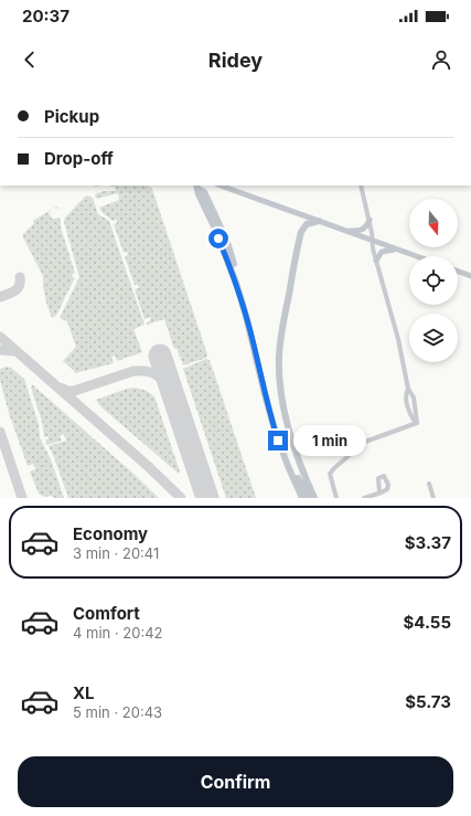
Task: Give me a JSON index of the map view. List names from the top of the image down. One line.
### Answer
{"north":"bottom","page":{"status":"20:37","header":"Ridey","banner":["Pickup","Drop-off"],"bubble":"1 min","list":[{"name":"Economy","note":"3 min · 20:41","value":"$3.37"},{"name":"Comfort","note":"4 min · 20:42","value":"$4.55"},{"name":"XL","note":"5 min · 20:43","value":"$5.73"}],"buttons":"Confirm"}}
